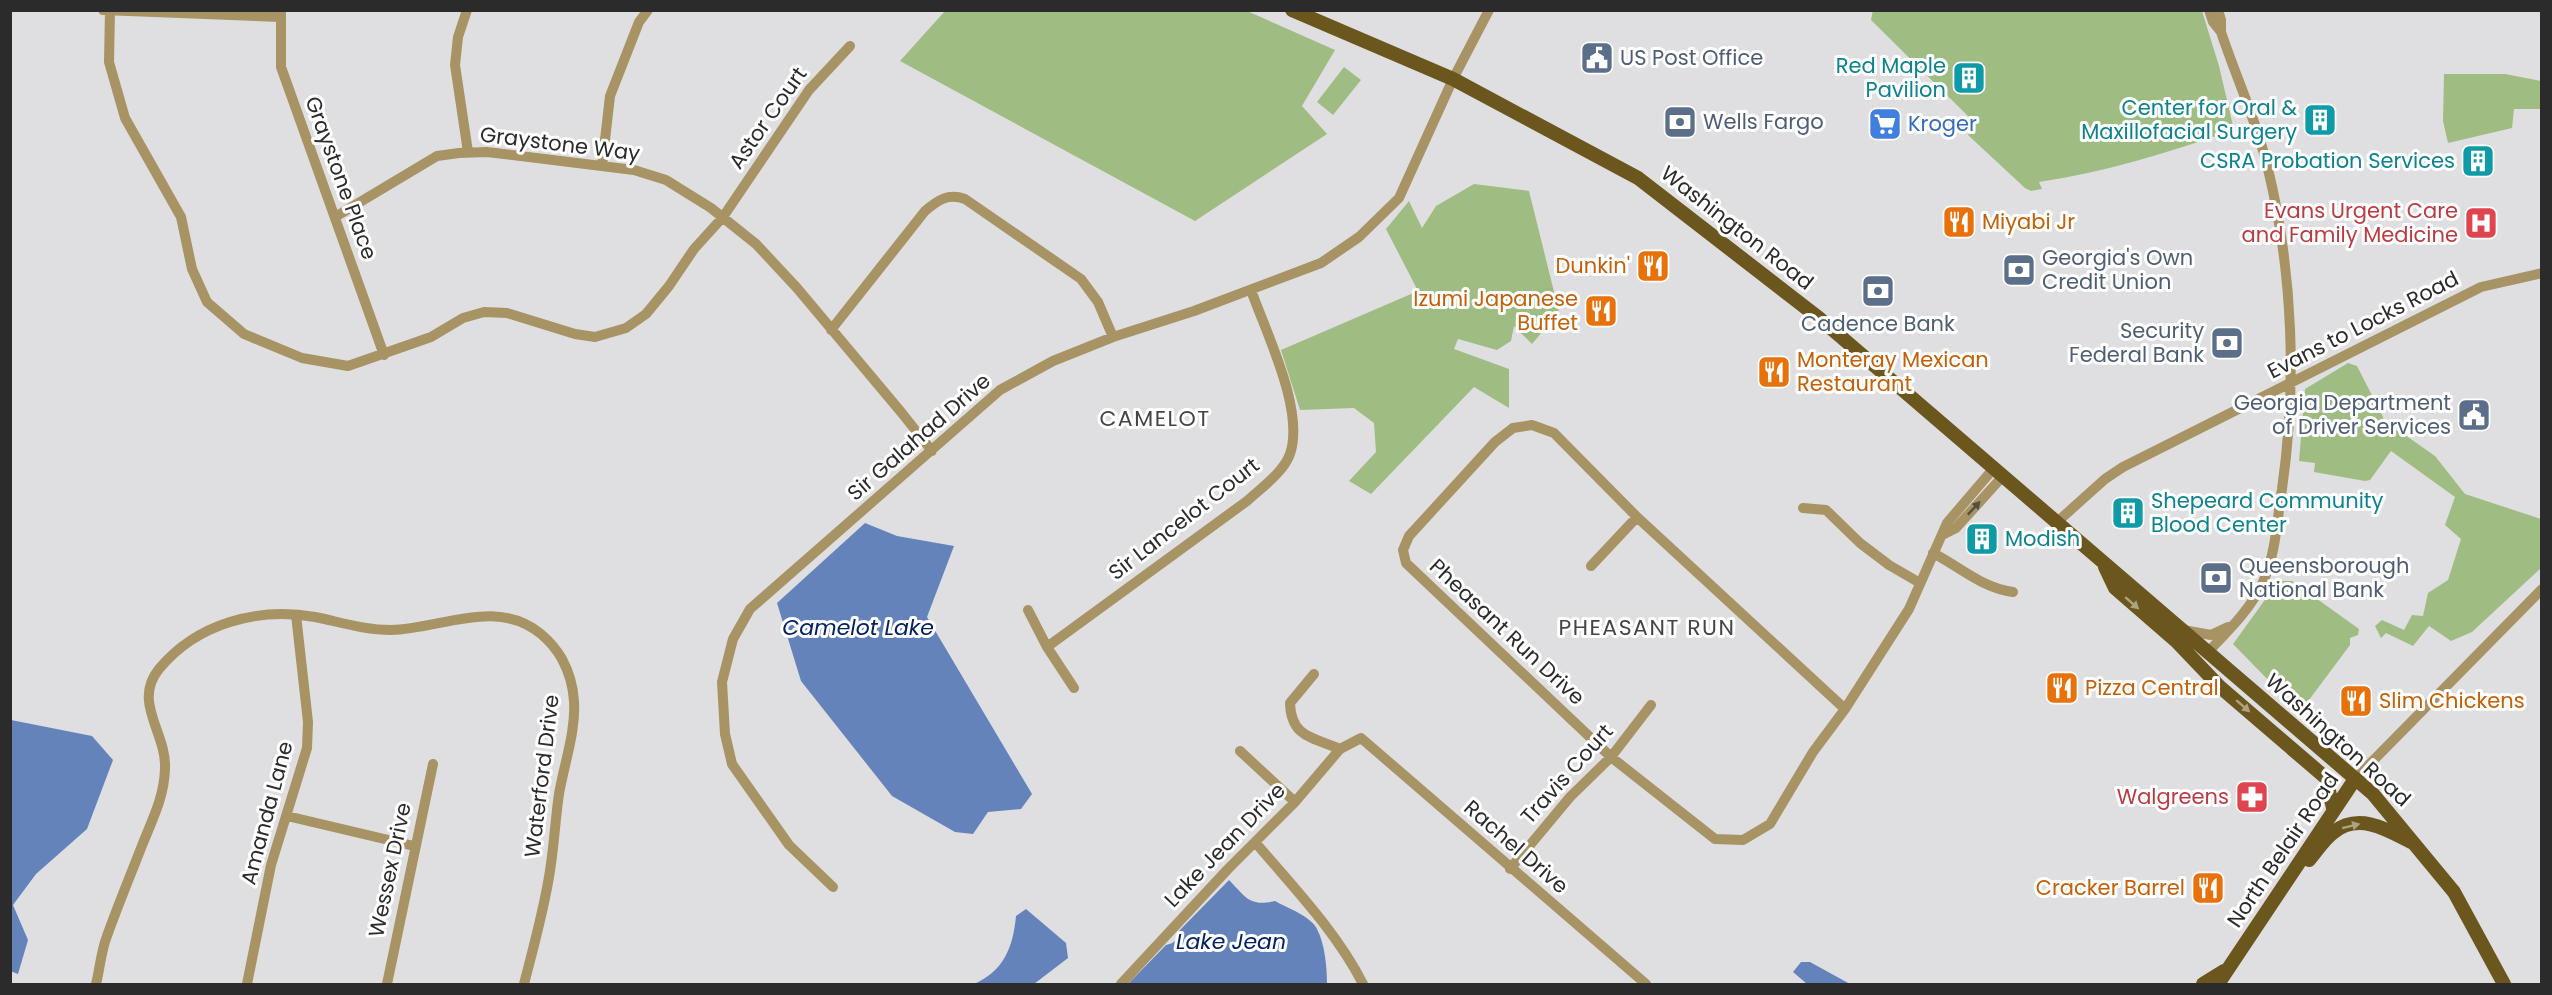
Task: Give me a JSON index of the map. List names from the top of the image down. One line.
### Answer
{"streets":{"main road":["Washington Road","North Belair Road"],"street":["Astor Court","Graystone Way","Graystone Place","Evans to Locks Road","Sir Galahad Drive","Sir Lancelot Court","Pheasant Run Drive","Travis Court","Waterford Drive","Amanda Lane","Lake Jean Drive","Rachel Drive","Wessex Drive"]},"crossings":[["Astor Court","Graystone Way"],["Astor Court","Graystone Place"],["Graystone Way","Graystone Place"],["Graystone Way","Sir Galahad Drive"],["Washington Road","Evans to Locks Road"],["Washington Road","Sir Galahad Drive"],["Washington Road","Pheasant Run Drive"],["Washington Road","North Belair Road"],["Sir Galahad Drive","Sir Lancelot Court"],["Pheasant Run Drive","Travis Court"],["Travis Court","Rachel Drive"],["Waterford Drive","Amanda Lane"],["Lake Jean Drive","Rachel Drive"]],"districts":["CAMELOT","PHEASANT RUN"],"water":["Camelot Lake","Lake Jean"],"places":{"public building":["US Post Office","Georgia Department of Driver Services"],"building":["Red Maple Pavilion","Center for Oral & Maxillofacial Surgery","CSRA Probation Services","Shepeard Community Blood Center","Modish"],"bank":["Wells Fargo","Georgia's Own Credit Union","Cadence Bank","Security Federal Bank","Queensborough National Bank"],"supermarket":["Kroger"],"restaurant":["Miyabi Jr","Dunkin'","Izumi Japanese Buffet","Monteray Mexican Restaurant","Pizza Central","Slim Chickens","Cracker Barrel"],"hospital":["Evans Urgent Care and Family Medicine"],"pharmacy":["Walgreens"]}}
